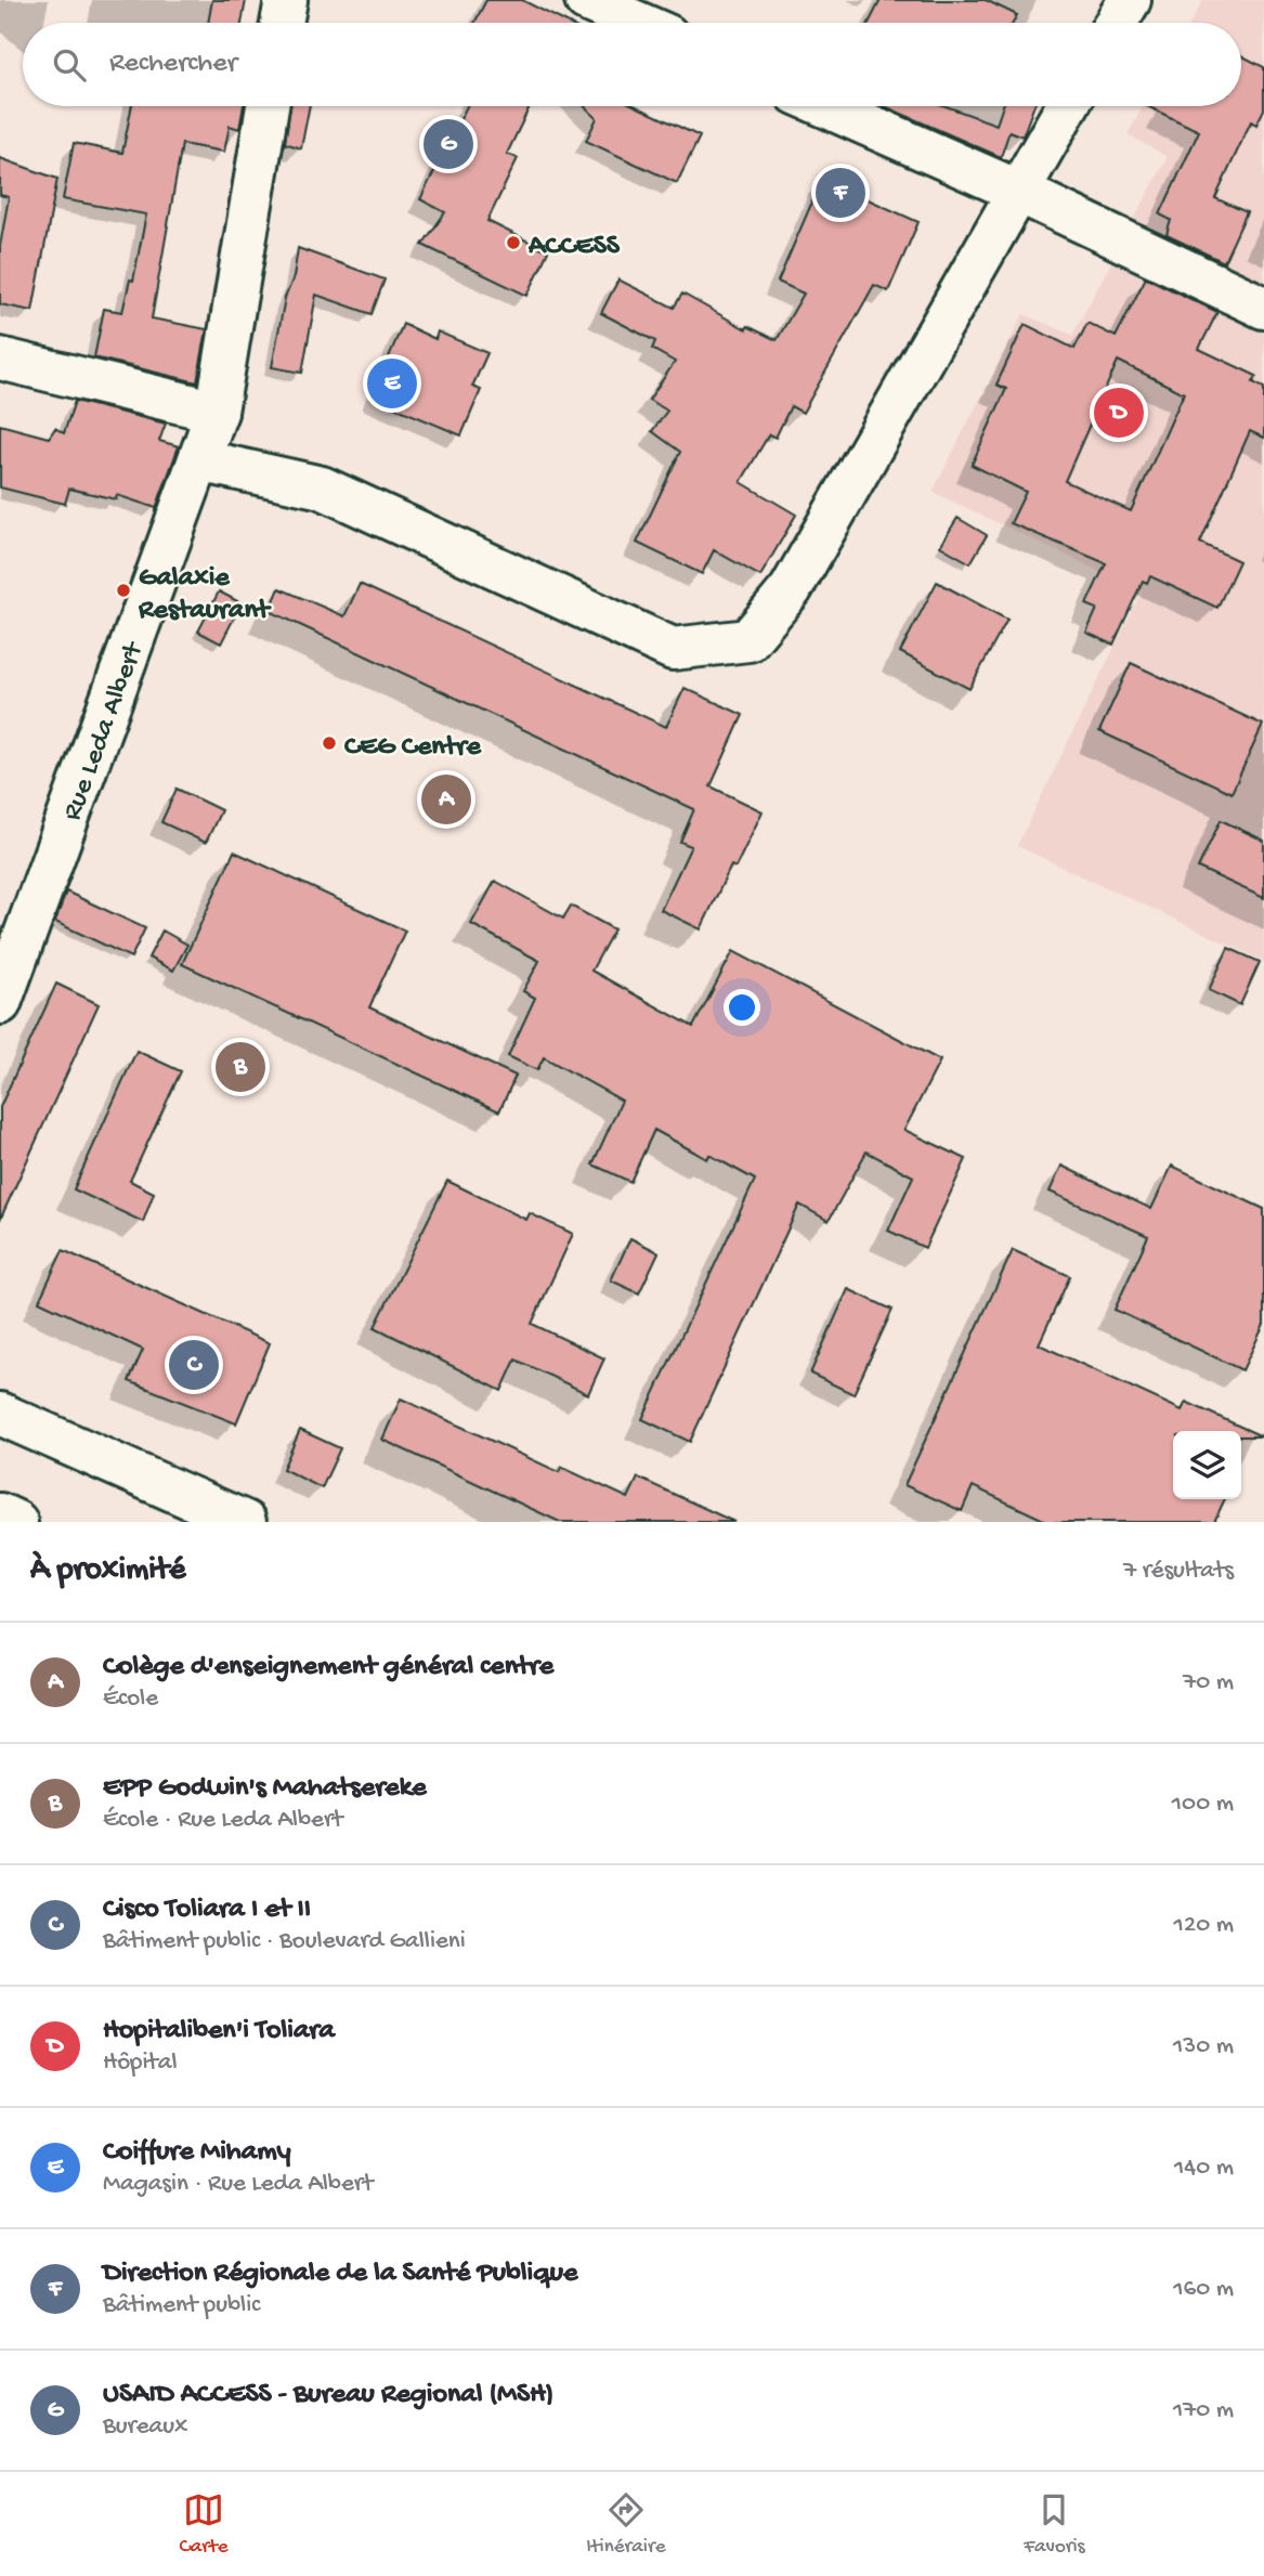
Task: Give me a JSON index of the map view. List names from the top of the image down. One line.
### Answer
{"streets":{"street":["Rue Leda Albert"]},"places":["ACCESS","Galaxie Restaurant","CEG Centre"],"page":{"search":"Rechercher","pins":["G","F","E","D","A","B","C"],"heading":["À proximité","7 résultats"],"list":[{"mark":"A","name":"Colège d'enseignement général centre","note":"École","value":"70 m"},{"mark":"B","name":"EPP Godwin's Mahatsereke","note":"École · Rue Leda Albert","value":"100 m"},{"mark":"C","name":"Cisco Toliara I et II","note":"Bâtiment public · Boulevard Gallieni","value":"120 m"},{"mark":"D","name":"Hopitaliben'i Toliara","note":"Hôpital","value":"130 m"},{"mark":"E","name":"Coiffure Mihamy","note":"Magasin · Rue Leda Albert","value":"140 m"},{"mark":"F","name":"Direction Régionale de la Santé Publique","note":"Bâtiment public","value":"160 m"},{"mark":"G","name":"USAID ACCESS - Bureau Regional (MSH)","note":"Bureaux","value":"170 m"}],"nav":["Carte","Itinéraire","Favoris"]}}
